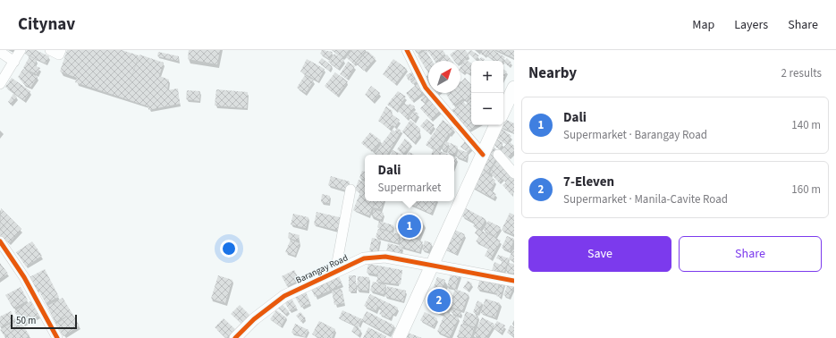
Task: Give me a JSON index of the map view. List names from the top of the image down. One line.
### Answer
{"streets":{"street":["Barangay Road"]},"scale_bar":"50 m","north":"top right","page":{"header":"Citynav","nav":["Map","Layers","Share"],"heading":["Nearby","2 results"],"map_buttons":["+","−"],"list":[{"mark":"1","name":"Dali","note":"Supermarket · Barangay Road","value":"140 m"},{"mark":"2","name":"7-Eleven","note":"Supermarket · Manila-Cavite Road","value":"160 m"}],"popup":["Dali","Supermarket"],"pins":["1","2"],"buttons":["Save","Share"],"scale":"50 m"}}
